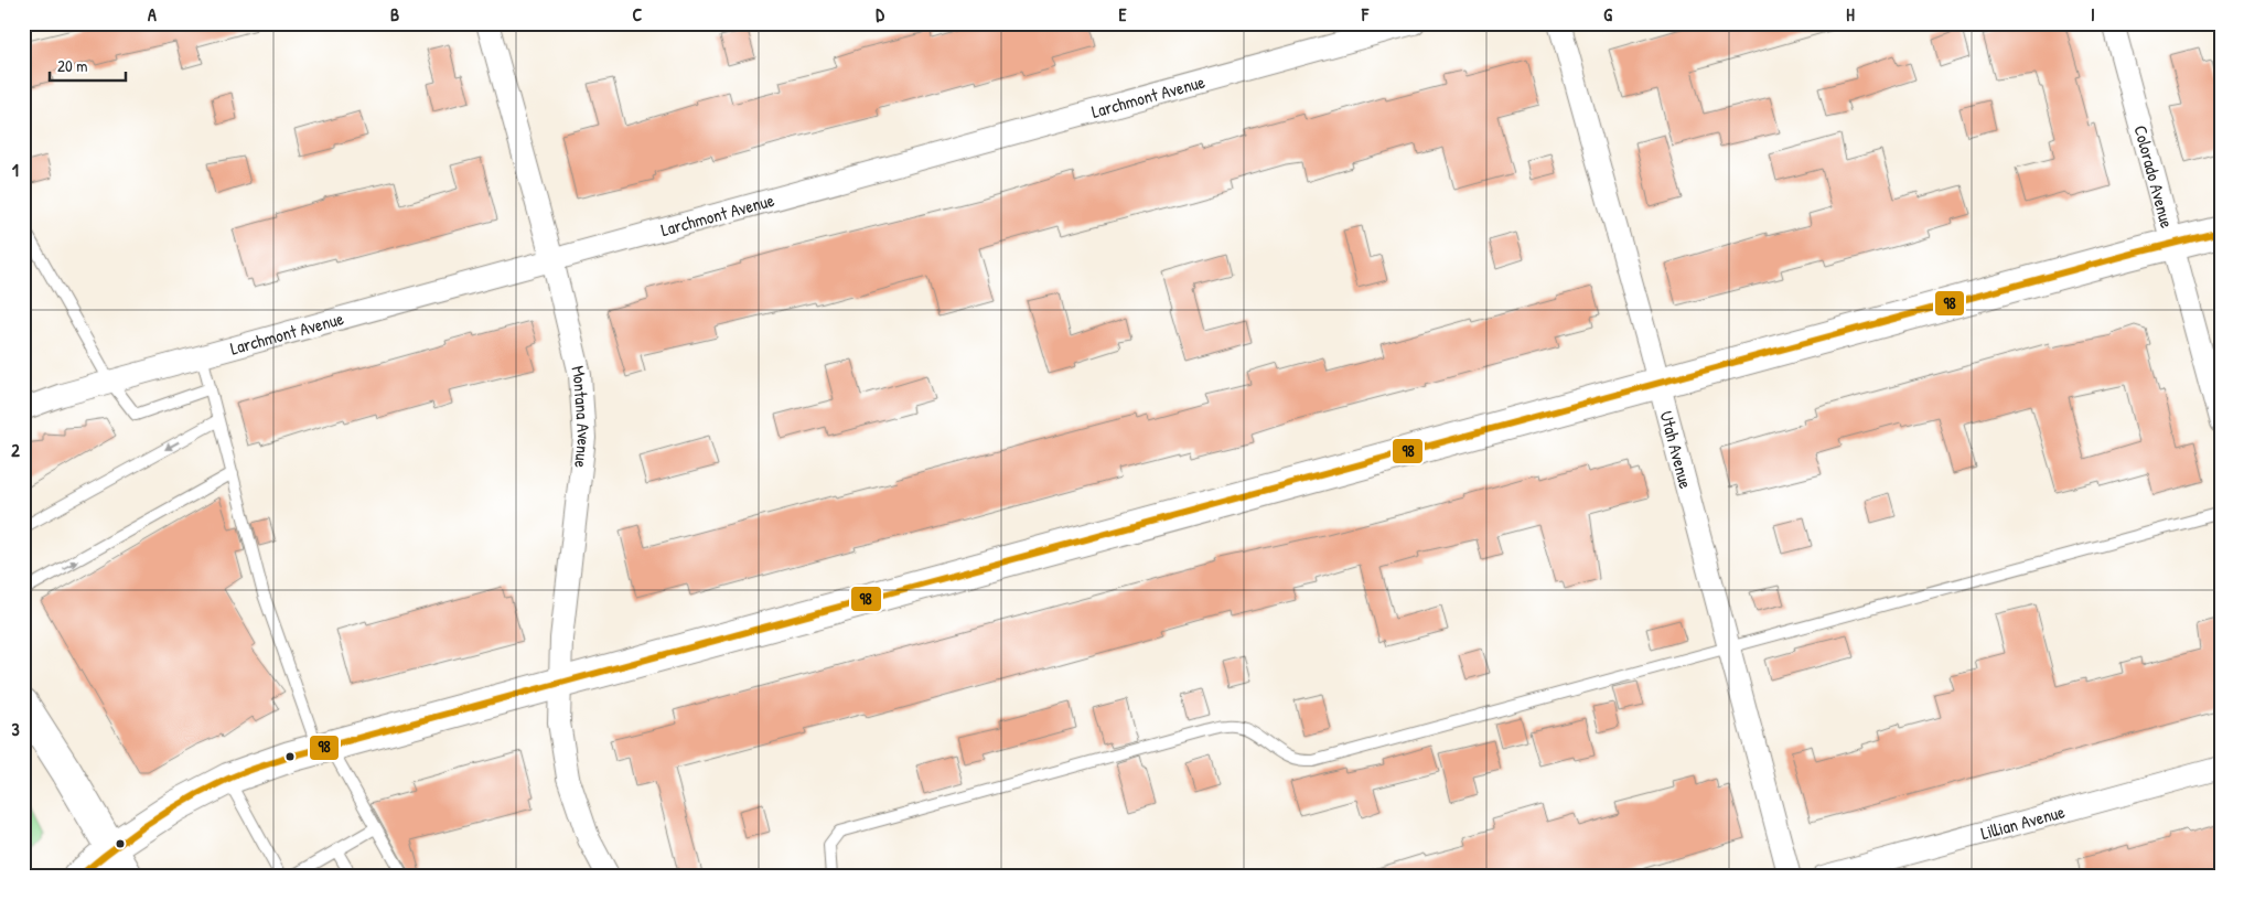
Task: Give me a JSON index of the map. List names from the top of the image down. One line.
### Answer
{"streets":{"street":["Larchmont Avenue","Colorado Avenue","Montana Avenue","Utah Avenue","Lillian Avenue"]},"crossings":[["Larchmont Avenue","Montana Avenue"]],"lines":["transit line 98"],"scale_bar":"20 m","grid":{"columns":["A","B","C","D","E","F","G","H","I"],"rows":["1","2","3"]}}
